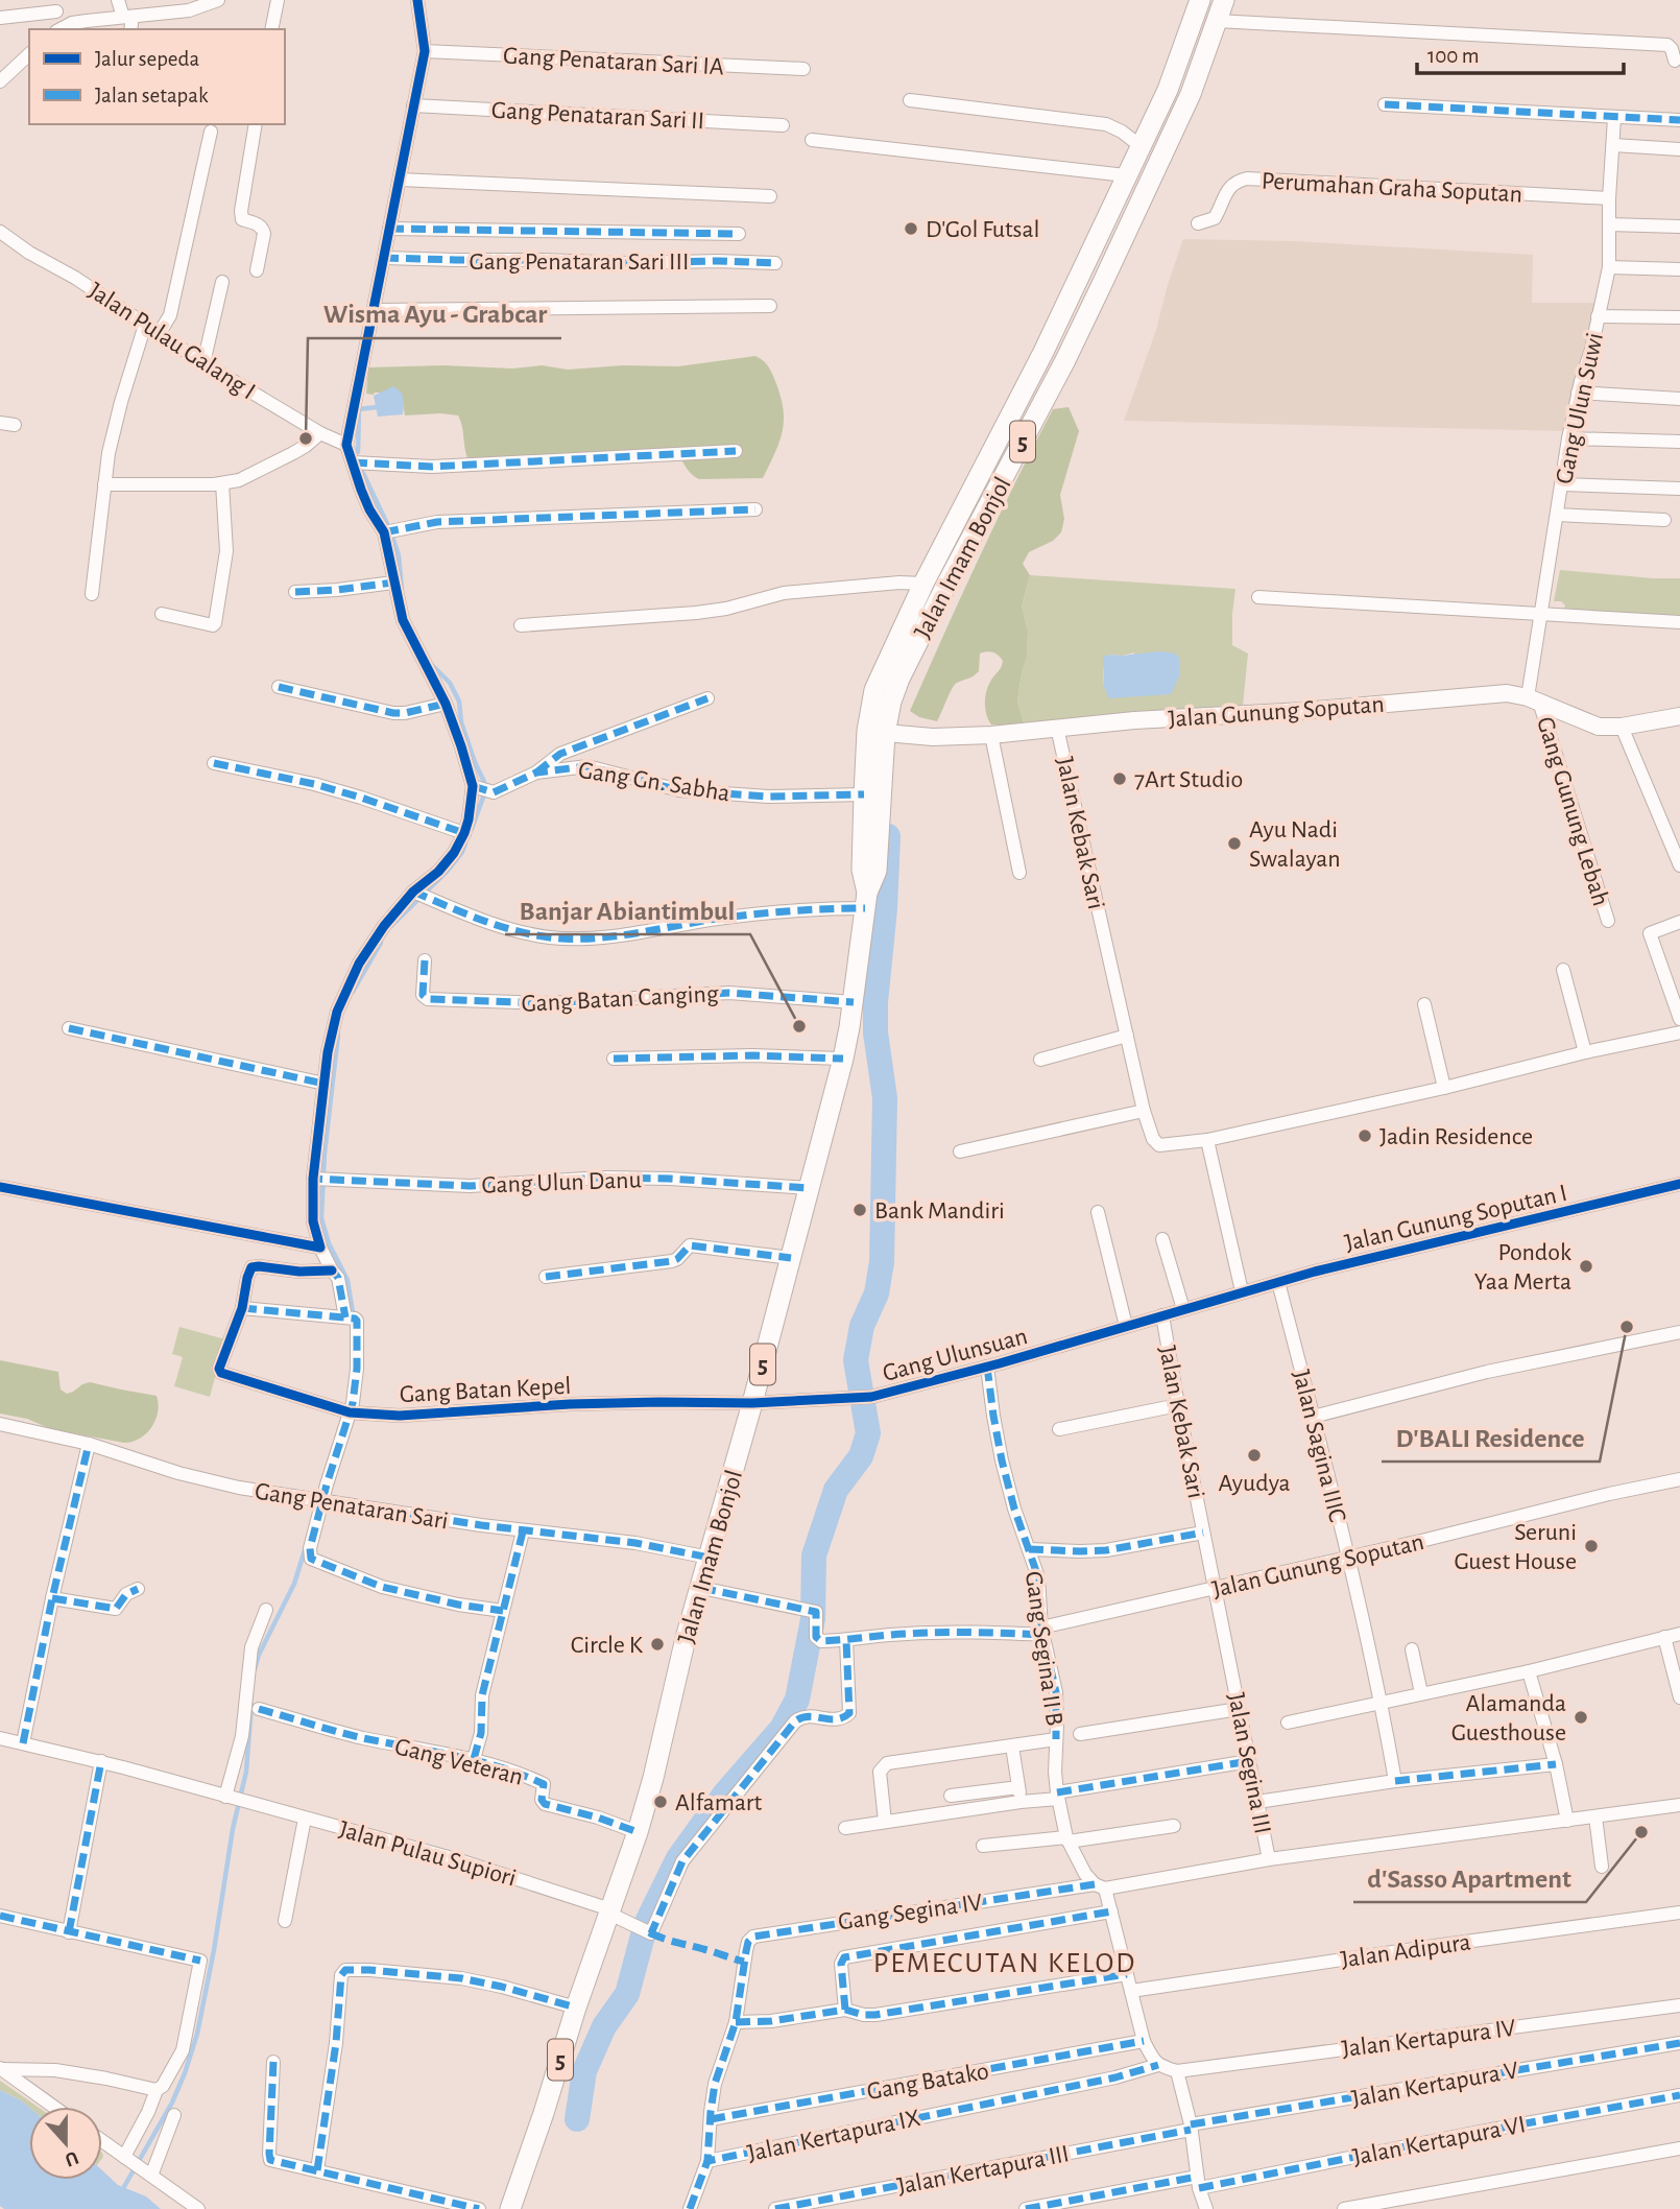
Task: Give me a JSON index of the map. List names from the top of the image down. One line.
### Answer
{"streets":{"highway":["5","Jalan Imam Bonjol"],"main road":["Jalan Gunung Soputan"],"street":["Gang Penataran Sari IA","Gang Penataran Sari II","Perumahan Graha Soputan","Gang Penataran Sari III","Jalan Pulau Galang I","Gang Ulun Suwi","Gang Gn. Sabha","Gang Gunung Lebah","Jalan Kebak Sari","Gang Batan Canging","Gang Ulun Danu","Jalan Gunung Soputan I","Gang Ulunsuan","Gang Batan Kepel","Jalan Sagina IIIC","Gang Penataran Sari","Gang Segina II B","Gang Veteran","Jalan Segina III","Jalan Pulau Supiori","Gang Segina IV","Jalan Adipura","Jalan Kertapura IV","Gang Batako","Jalan Kertapura V","Jalan Kertapura IX","Jalan Kertapura VI","Jalan Kertapura III"]},"crossings":[["Perumahan Graha Soputan","Gang Ulun Suwi"],["Gang Ulun Suwi","Jalan Gunung Soputan"],["Gang Ulun Suwi","Gang Gunung Lebah"],["Jalan Imam Bonjol","Jalan Gunung Soputan"],["Jalan Imam Bonjol","Gang Gn. Sabha"],["Jalan Imam Bonjol","Gang Batan Canging"],["Jalan Imam Bonjol","Gang Ulun Danu"],["Jalan Imam Bonjol","Gang Ulunsuan"],["Jalan Imam Bonjol","Gang Batan Kepel"],["Jalan Imam Bonjol","Gang Penataran Sari"],["Jalan Imam Bonjol","Gang Veteran"],["Jalan Imam Bonjol","Jalan Pulau Supiori"],["Jalan Gunung Soputan","Gang Gunung Lebah"],["Jalan Gunung Soputan","Jalan Kebak Sari"],["Jalan Gunung Soputan","Jalan Sagina IIIC"],["Jalan Gunung Soputan","Gang Segina II B"],["Jalan Gunung Soputan","Jalan Segina III"],["Jalan Gunung Soputan","Jalan Pulau Supiori"],["Jalan Kebak Sari","Jalan Gunung Soputan I"],["Jalan Kebak Sari","Gang Ulunsuan"],["Jalan Kebak Sari","Jalan Segina III"],["Jalan Gunung Soputan I","Jalan Sagina IIIC"],["Gang Ulunsuan","Gang Batan Kepel"],["Gang Ulunsuan","Gang Segina II B"],["Gang Segina II B","Jalan Segina III"],["Gang Segina II B","Gang Segina IV"],["Gang Segina II B","Jalan Adipura"],["Gang Segina II B","Gang Batako"],["Gang Segina II B","Jalan Kertapura IX"],["Jalan Segina III","Gang Segina IV"],["Gang Segina IV","Jalan Kertapura IX"],["Gang Batako","Jalan Kertapura IX"],["Jalan Kertapura V","Jalan Kertapura III"]],"districts":["PEMECUTAN KELOD"],"places":["D'Gol Futsal","Wisma Ayu - Grabcar","7Art Studio","Ayu Nadi Swalayan","Banjar Abiantimbul","Jadin Residence","Bank Mandiri","Pondok Yaa Merta","D'BALI Residence","Ayudya","Seruni Guest House","Circle K","Alamanda Guesthouse","Alfamart","d'Sasso Apartment"],"legend":["Jalur sepeda","Jalan setapak"],"scale_bar":"100 m","north":"bottom"}
